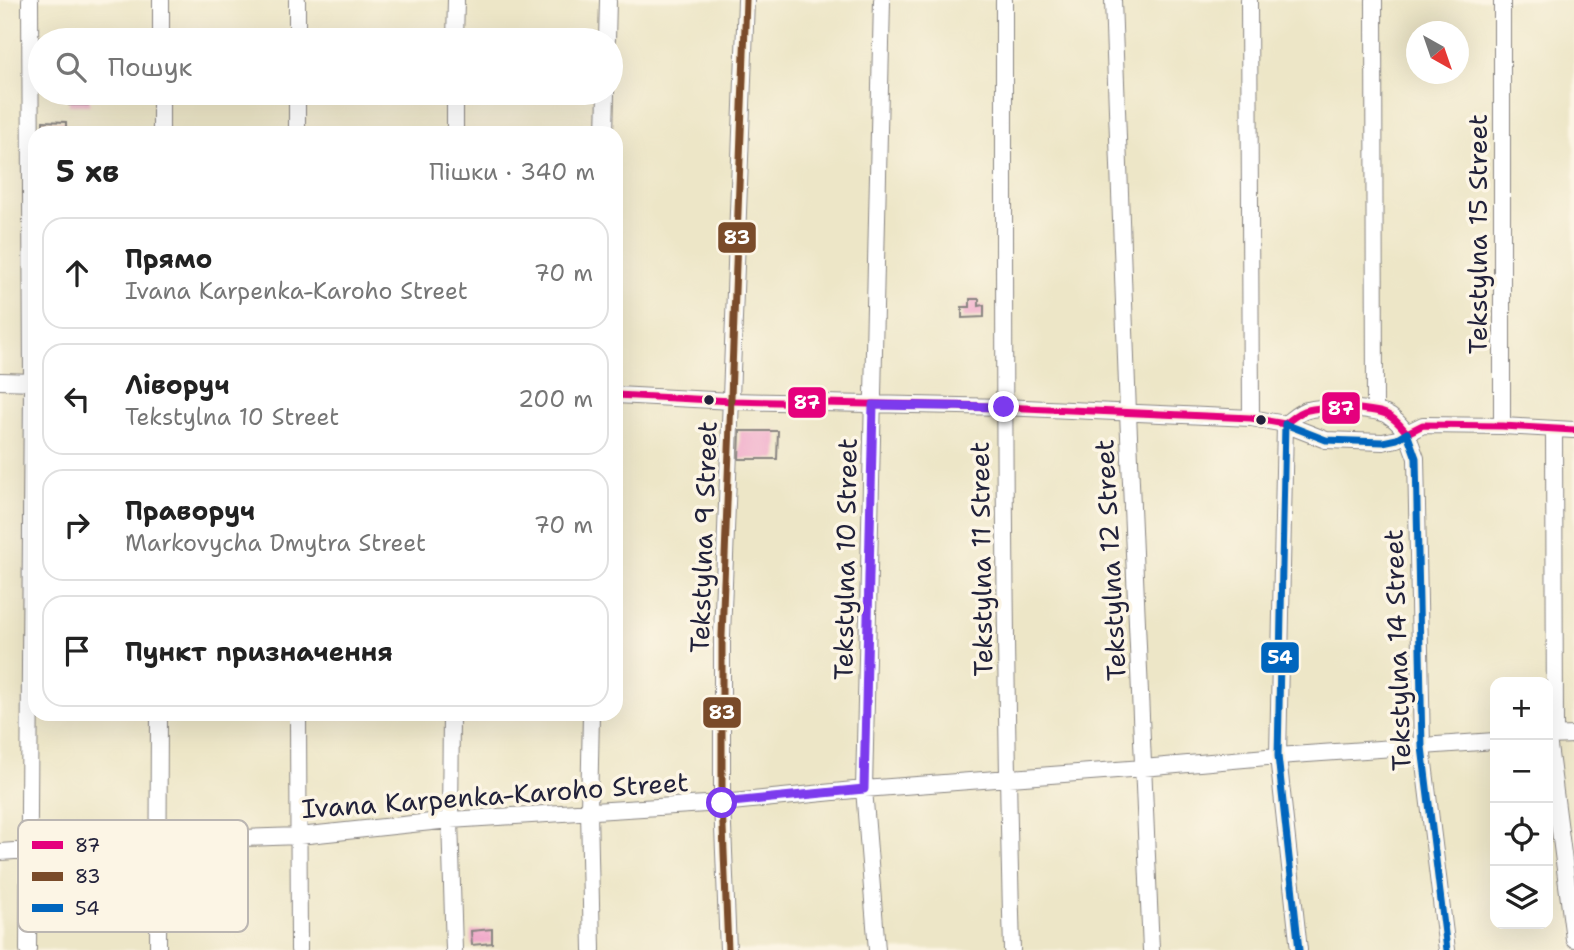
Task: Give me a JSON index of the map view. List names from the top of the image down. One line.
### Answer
{"streets":{"street":["Tekstylna 15 Street","Tekstylna 9 Street","Tekstylna 10 Street","Tekstylna 11 Street","Tekstylna 12 Street","Tekstylna 14 Street","Ivana Karpenka-Karoho Street"]},"crossings":[["Tekstylna 9 Street","Ivana Karpenka-Karoho Street"],["Tekstylna 10 Street","Ivana Karpenka-Karoho Street"],["Tekstylna 11 Street","Ivana Karpenka-Karoho Street"],["Tekstylna 12 Street","Ivana Karpenka-Karoho Street"],["Tekstylna 14 Street","Ivana Karpenka-Karoho Street"]],"lines":["transit line 83","transit line 87","transit line 54"],"legend":["87","83","54"],"north":"bottom right","page":{"search":"Пошук","heading":["5 хв","Пішки · 340 m"],"list":[["Прямо","Ivana Karpenka-Karoho Street","70 m"],["Ліворуч","Tekstylna 10 Street","200 m"],["Праворуч","Markovycha Dmytra Street","70 m"],"Пункт призначення"],"map_buttons":["+","−"]}}
